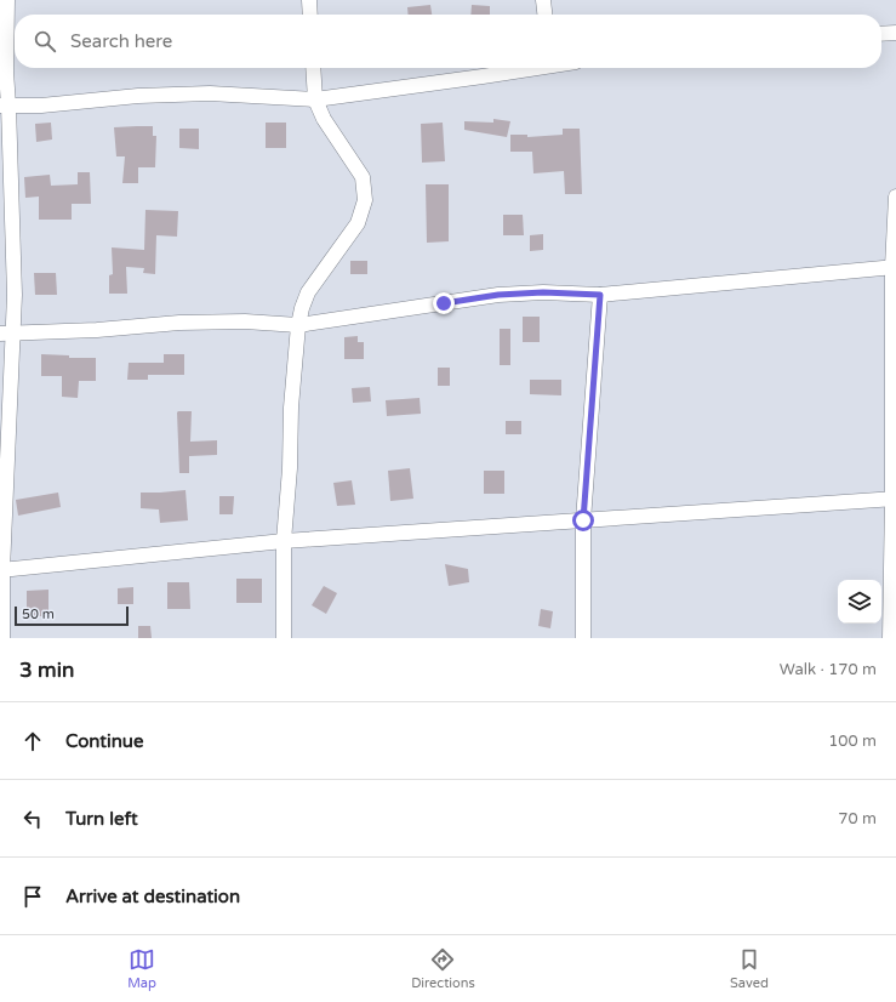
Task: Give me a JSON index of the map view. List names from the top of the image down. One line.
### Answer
{"scale_bar":"50 m","page":{"search":"Search here","scale":"50 m","heading":["3 min","Walk · 170 m"],"list":[["Continue","100 m"],["Turn left","70 m"],"Arrive at destination"],"nav":["Map","Directions","Saved"]}}
